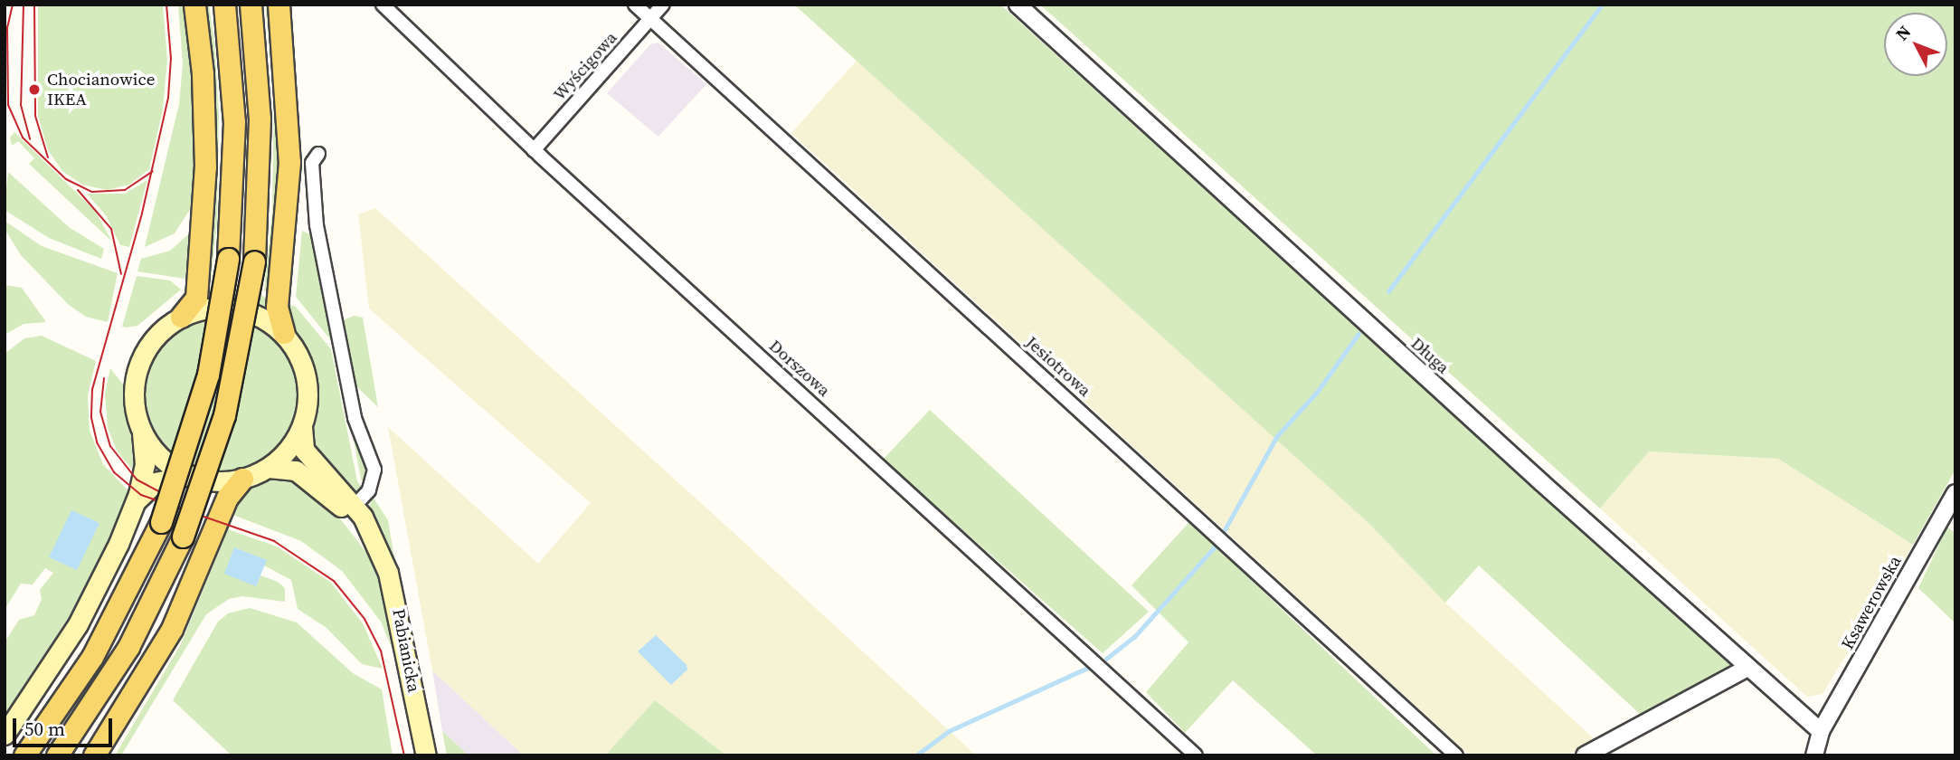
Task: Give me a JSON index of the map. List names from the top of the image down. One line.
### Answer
{"streets":{"main road":["Pabianicka"],"street":["Wyścigowa","Długa","Jesiotrowa","Dorszowa","Ksawerowska"]},"crossings":[["Wyścigowa","Jesiotrowa"],["Wyścigowa","Dorszowa"],["Długa","Ksawerowska"]],"places":["Chocianowice IKEA"],"scale_bar":"50 m","north":"top left"}
